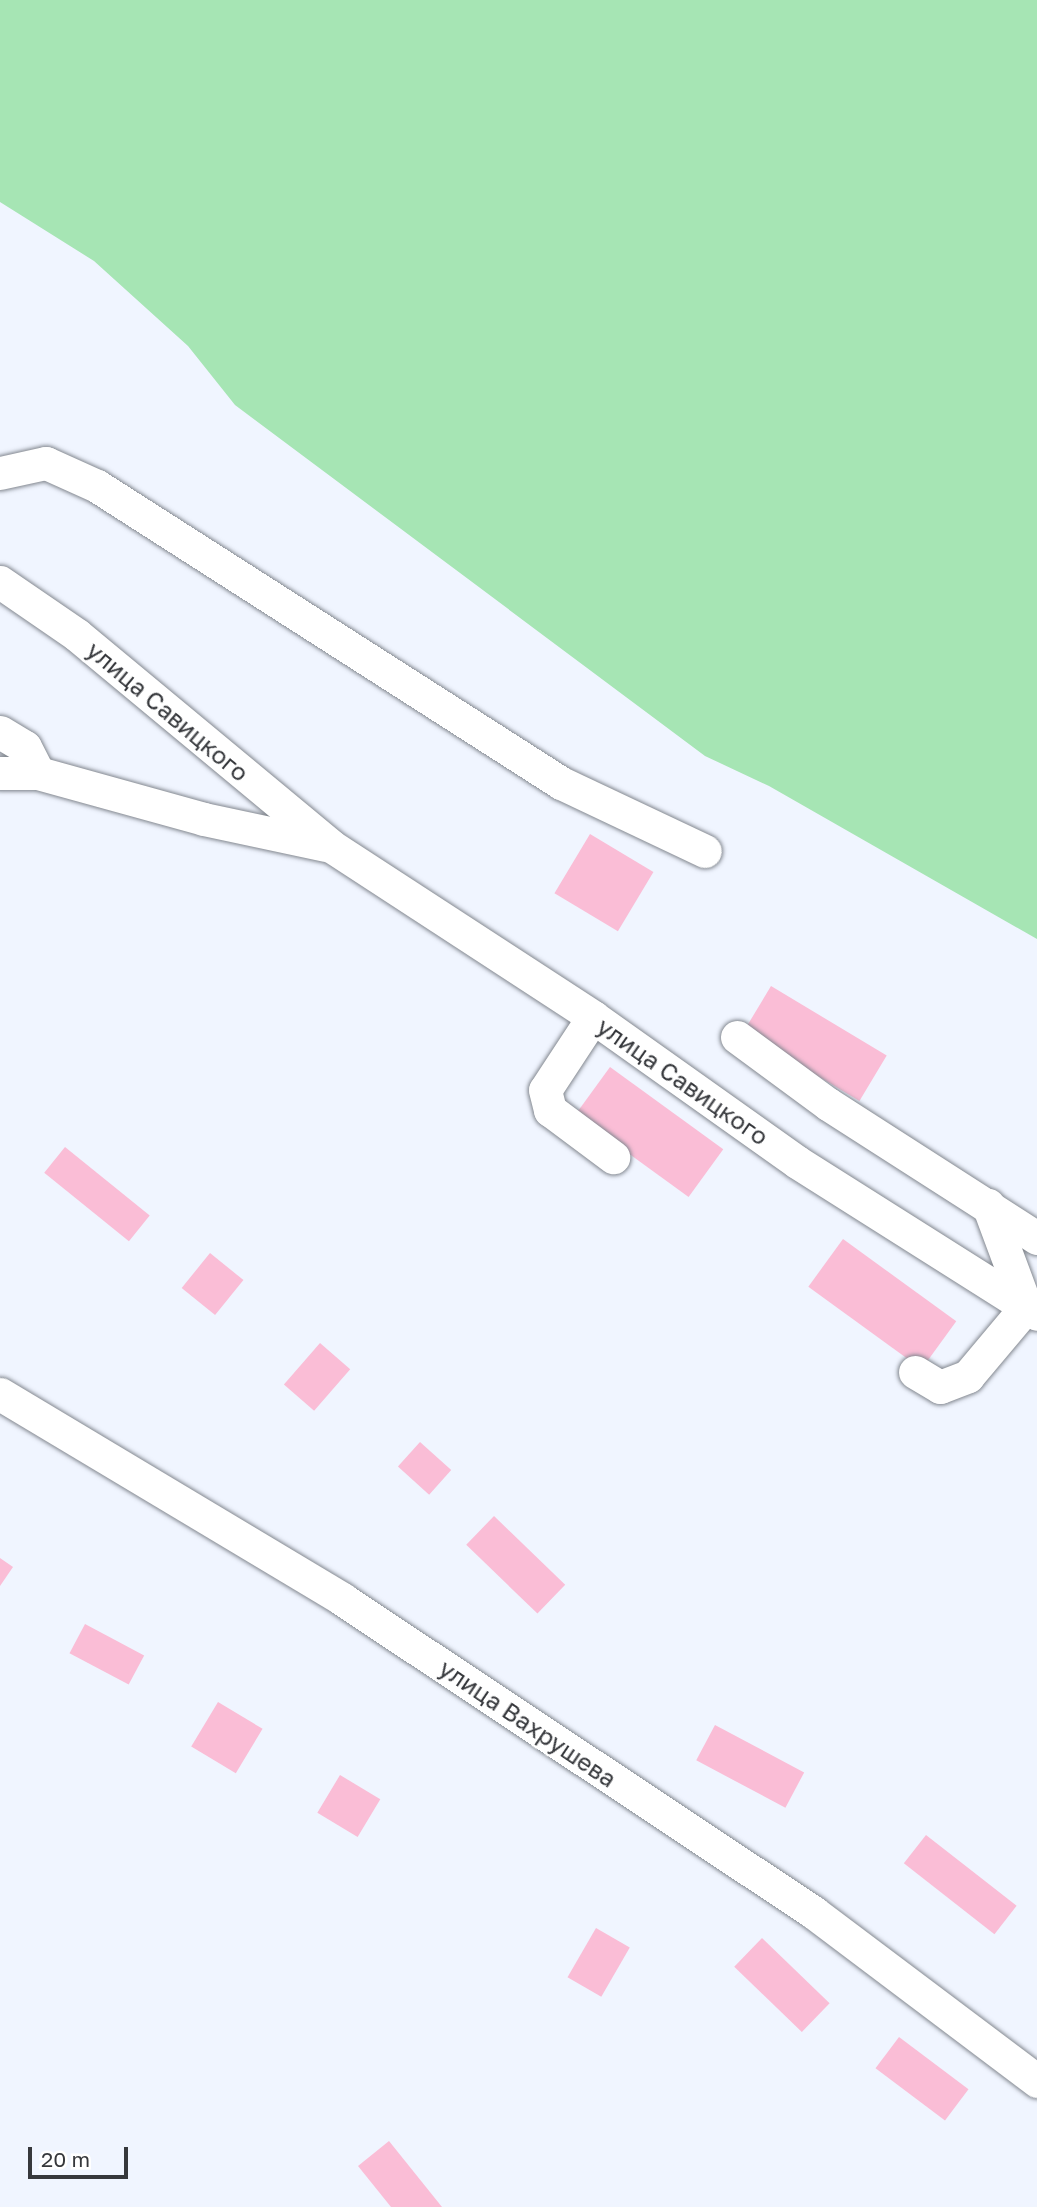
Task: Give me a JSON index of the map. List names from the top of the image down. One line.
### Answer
{"streets":{"street":["улица Савицкого","улица Вахрушева"]},"scale_bar":"20 m"}
